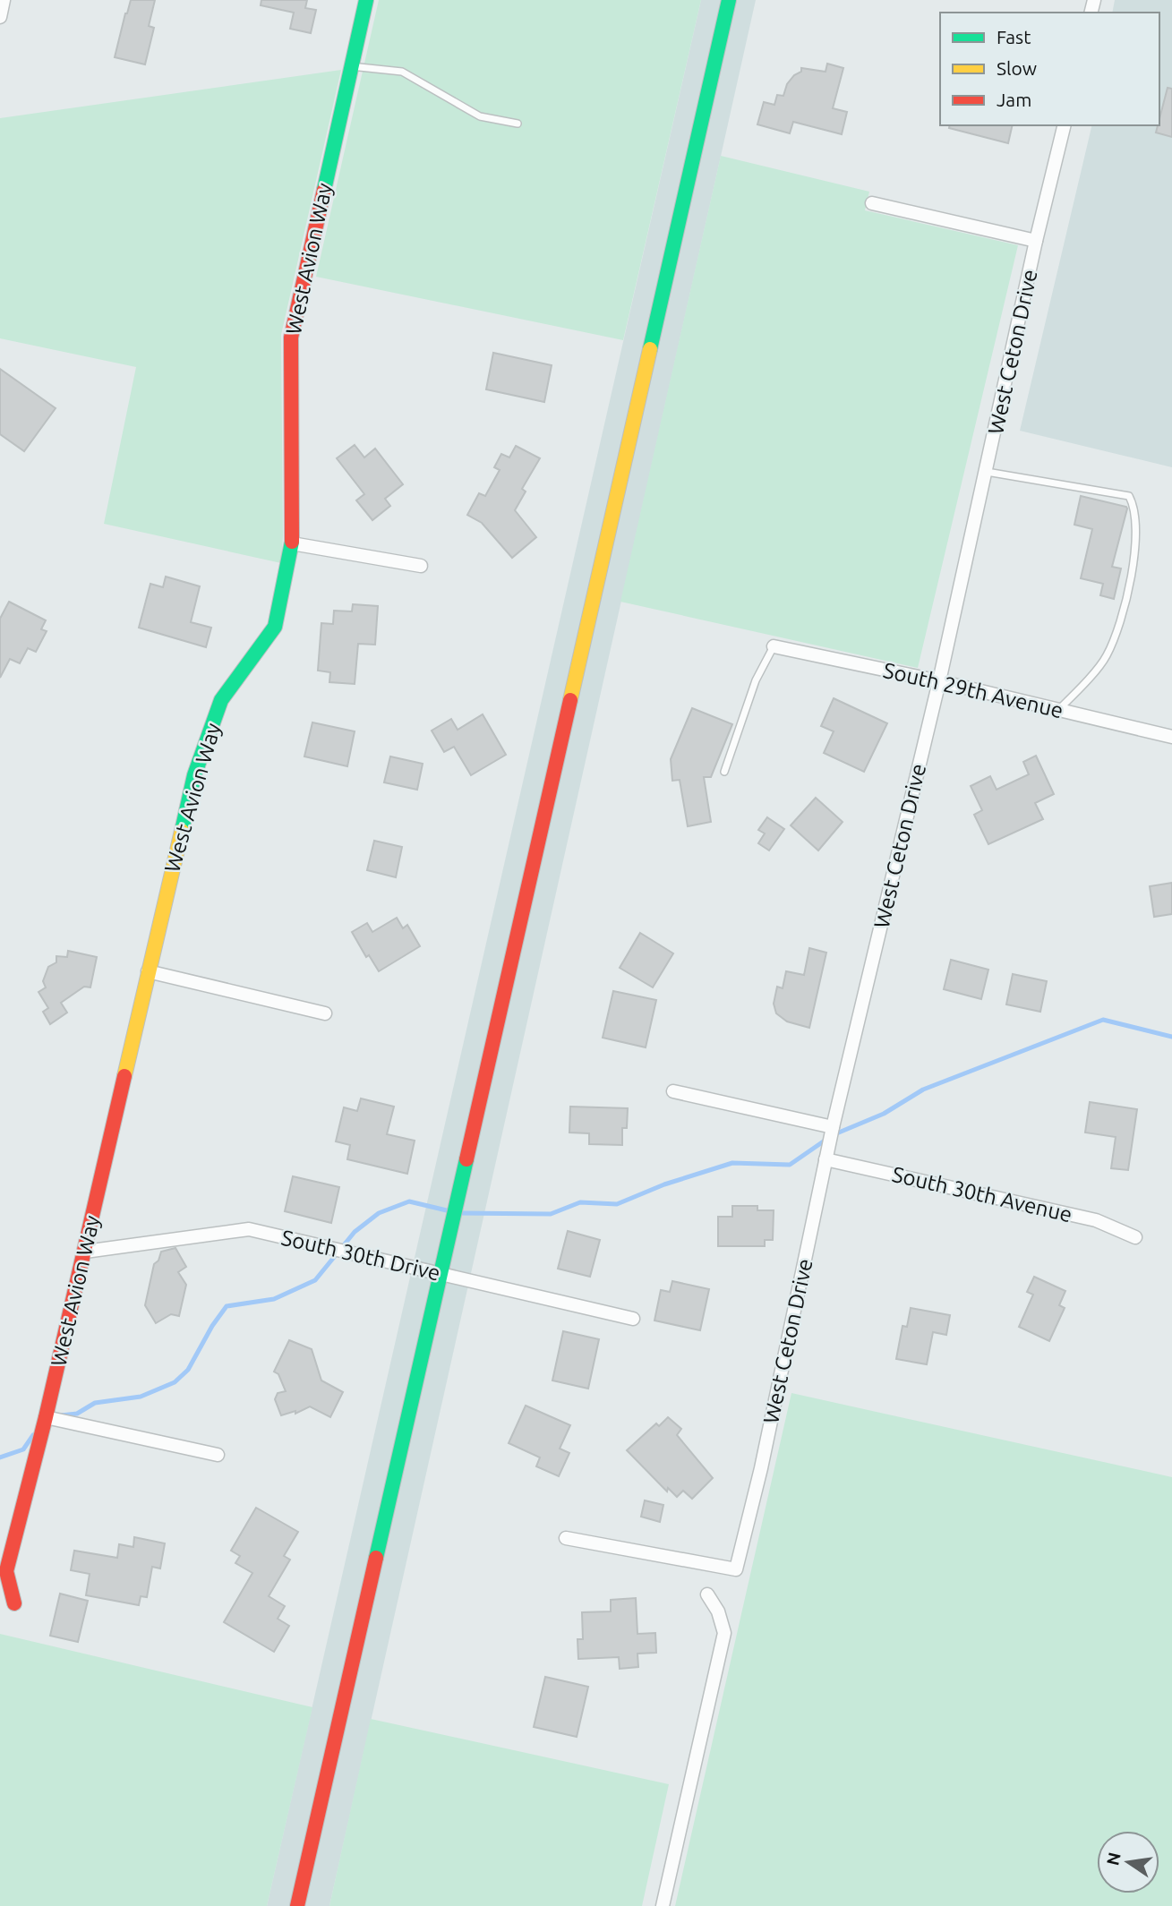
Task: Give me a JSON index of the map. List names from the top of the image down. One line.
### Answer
{"streets":{"street":["West Avion Way","West Ceton Drive","South 29th Avenue","South 30th Avenue","South 30th Drive"]},"crossings":[["West Avion Way","South 30th Drive"],["West Ceton Drive","South 29th Avenue"],["West Ceton Drive","South 30th Avenue"]],"legend":["Fast","Slow","Jam"],"north":"left"}
